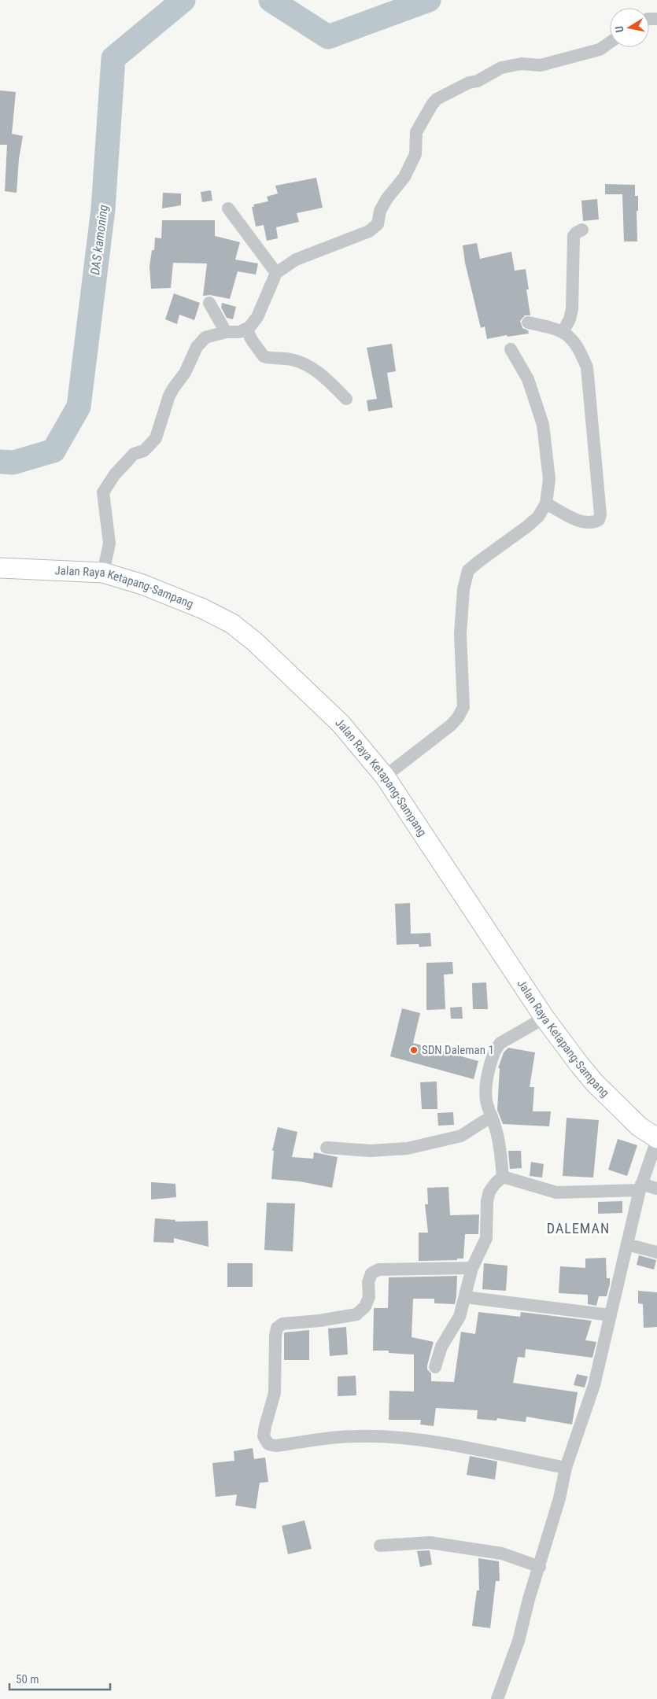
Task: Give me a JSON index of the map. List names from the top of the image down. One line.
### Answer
{"streets":{"main road":["Jalan Raya Ketapang-Sampang"]},"districts":["DALEMAN"],"water":["DAS kamoning"],"places":["SDN Daleman 1"],"scale_bar":"50 m","north":"left"}
